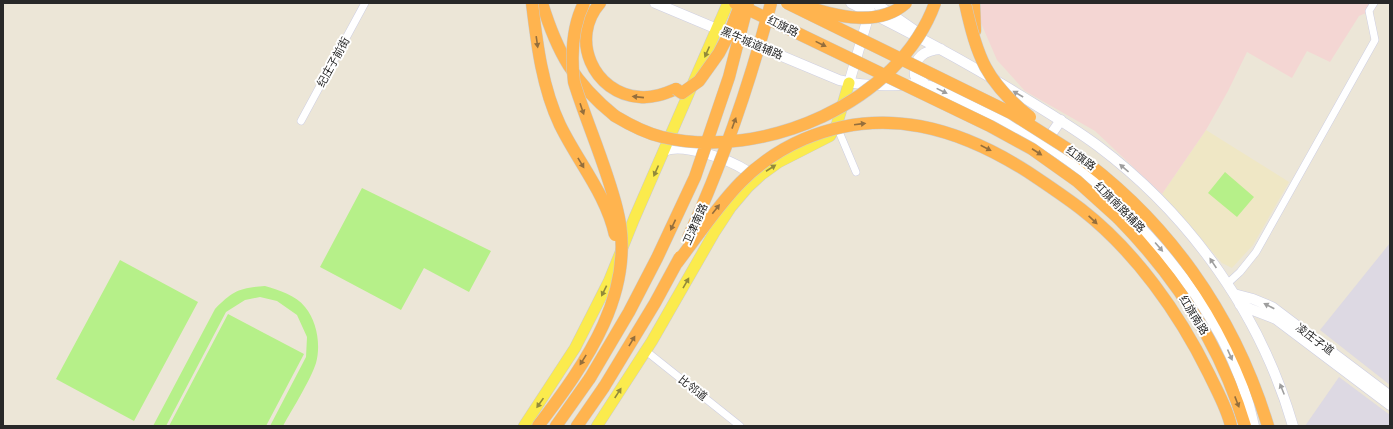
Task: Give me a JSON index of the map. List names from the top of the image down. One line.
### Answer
{"streets":{"highway":["红旗路","卫津南路","红旗南路"],"main road":["黑牛城道辅路","红旗南路辅路","凌庄子道"],"street":["纪庄子前街","比邻道"]},"crossings":[["红旗路","红旗南路"],["黑牛城道辅路","红旗南路辅路"]]}
